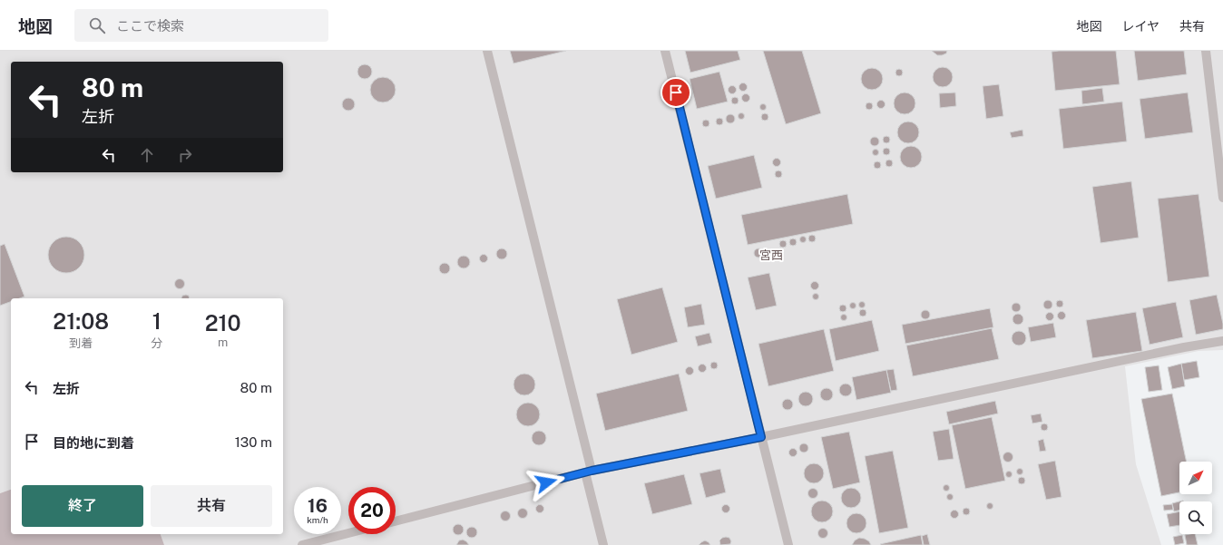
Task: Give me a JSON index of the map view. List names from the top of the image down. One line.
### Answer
{"districts":["宮西"],"north":"top right","page":{"header":"地図","search":"ここで検索","nav":["地図","レイヤ","共有"],"turn":["80 m","左折"],"eta":["21:08","到着","1","分","210","m"],"list":[{"name":"左折","value":"80 m"},{"name":"目的地に到着","value":"130 m"}],"buttons":["終了","共有"],"speed":"16 km/h","limit":"20"}}
